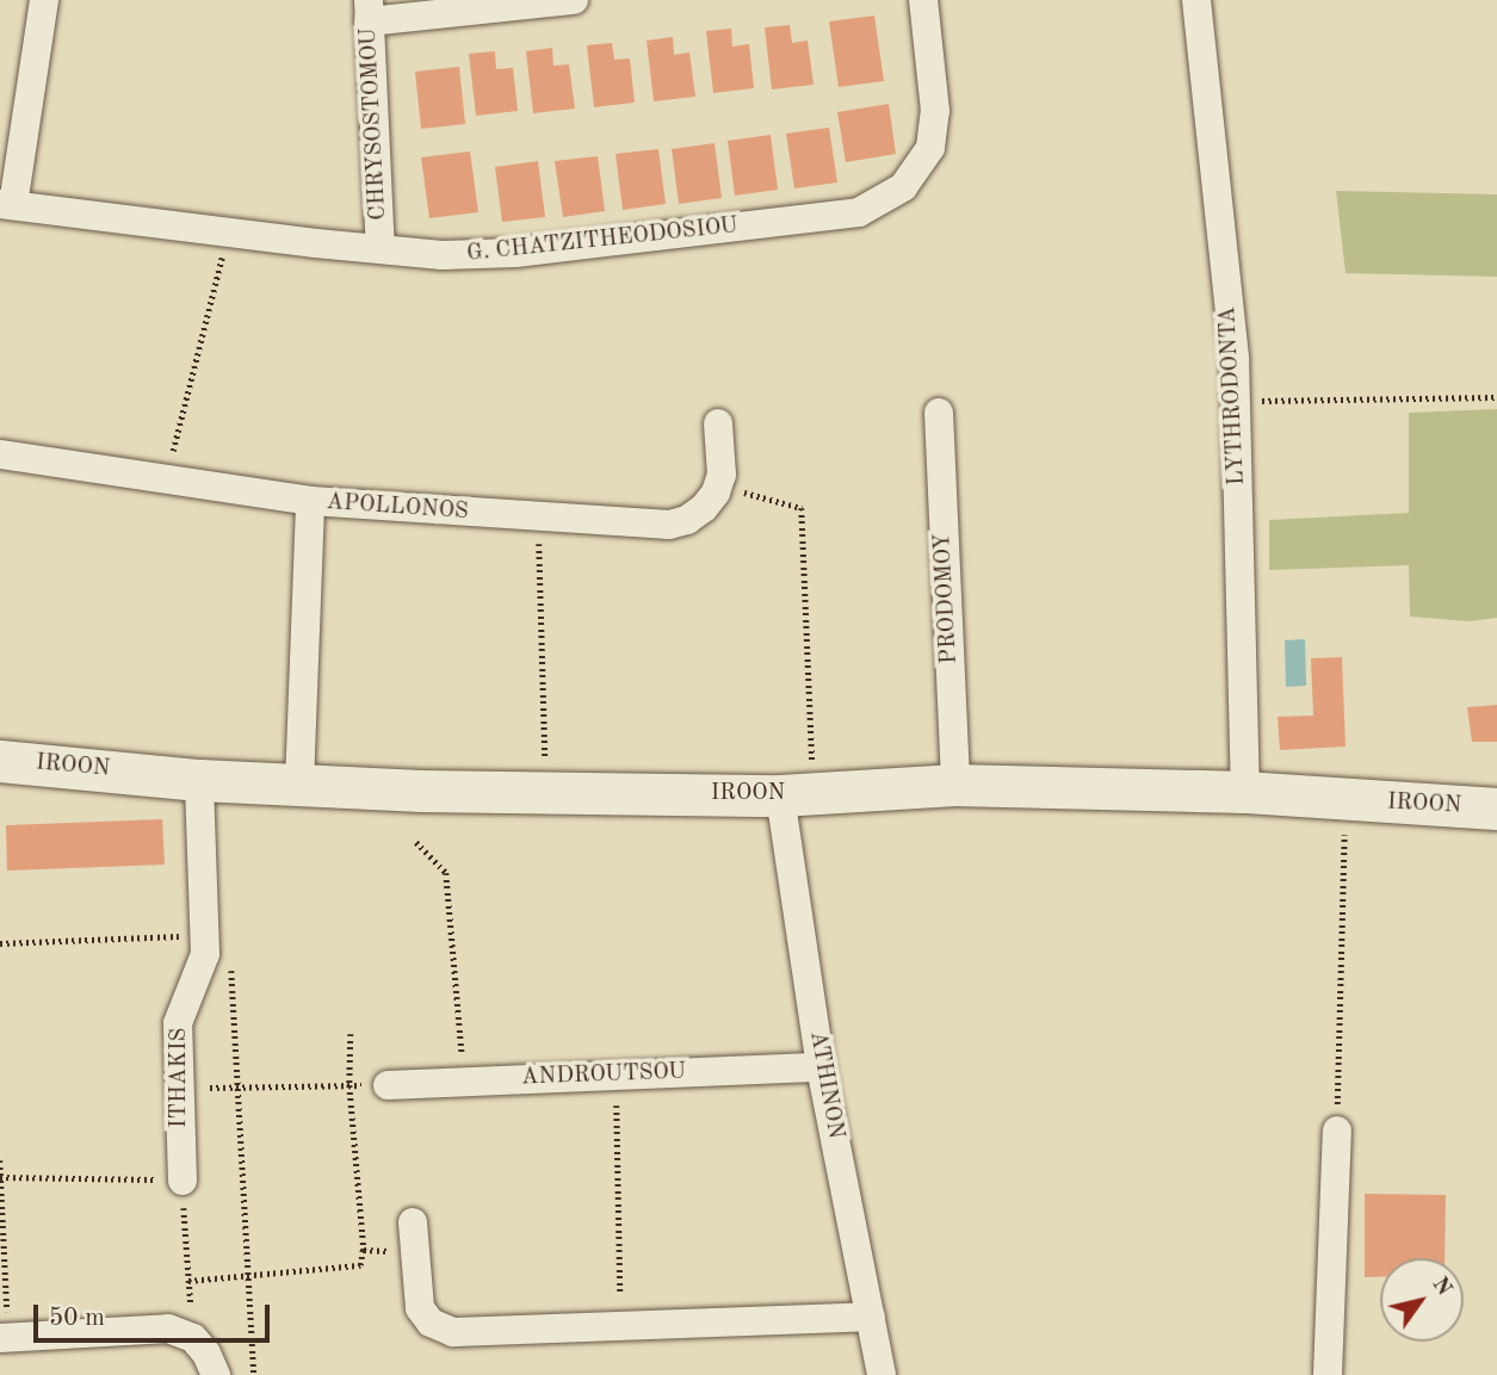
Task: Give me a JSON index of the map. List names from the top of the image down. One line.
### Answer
{"streets":{"street":["CHRYSOSTOMOU","G. CHATZITHEODOSIOU","LYTHRODONTA","APOLLONOS","PRODOMOY","IROON","ANDROUTSOU","ITHAKIS","ATHINON"]},"crossings":[["CHRYSOSTOMOU","G. CHATZITHEODOSIOU"],["LYTHRODONTA","IROON"],["PRODOMOY","IROON"],["IROON","ITHAKIS"],["IROON","ATHINON"],["ANDROUTSOU","ATHINON"]],"scale_bar":"50 m","north":"top right"}
